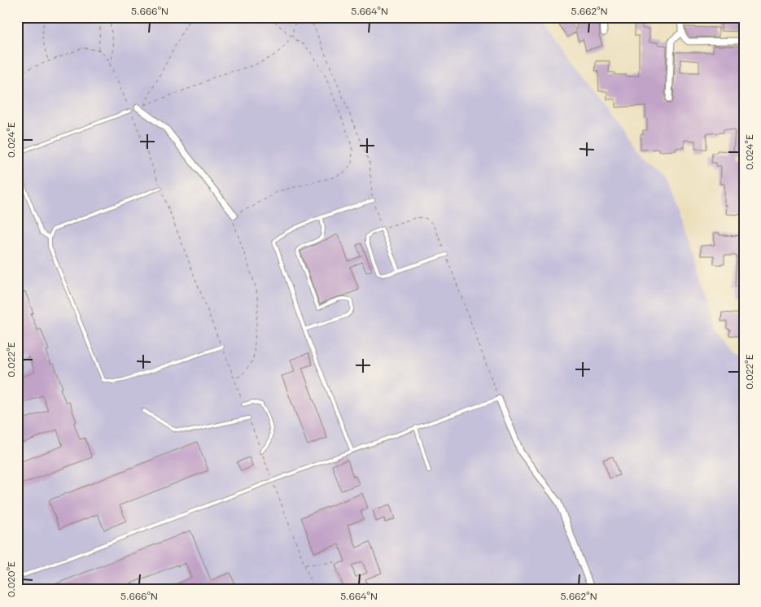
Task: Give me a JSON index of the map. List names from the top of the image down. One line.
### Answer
{"coordinates":["5.666°N","5.664°N","5.662°N","0.024°E","0.022°E","0.020°E"]}
